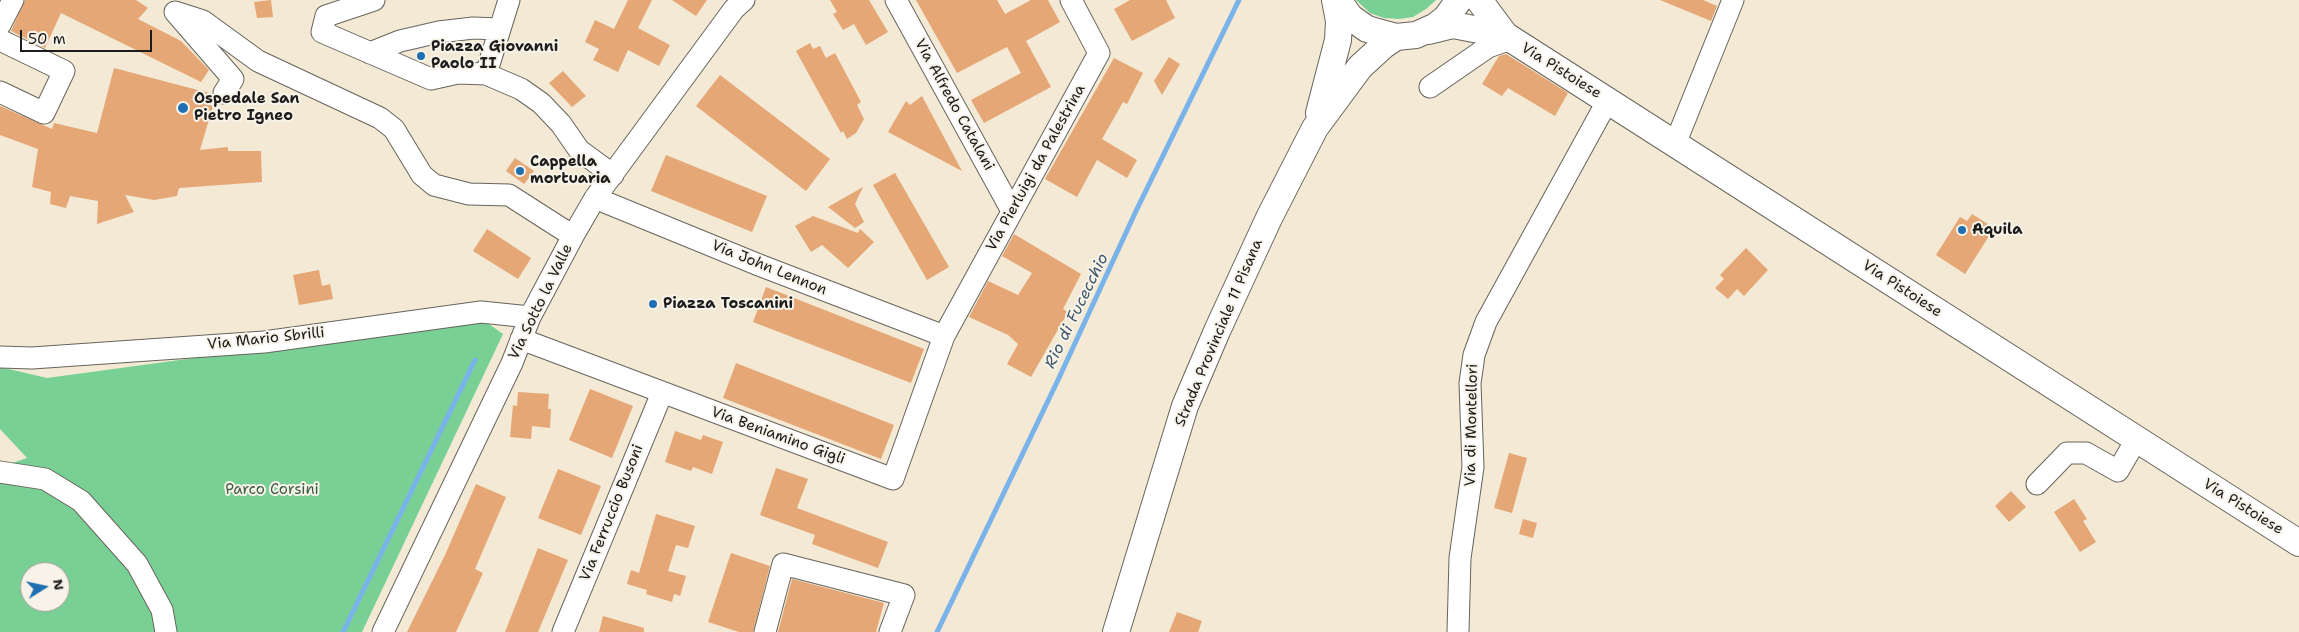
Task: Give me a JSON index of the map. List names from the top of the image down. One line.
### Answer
{"streets":{"main road":["Via Pistoiese","Strada Provinciale 11 Pisana"],"street":["Via Alfredo Catalani","Via Pierluigi da Palestrina","Via John Lennon","Via Sotto la Valle","Via Mario Sbrilli","Via di Montellori","Via Beniamino Gigli","Via Ferruccio Busoni"]},"crossings":[["Via Pistoiese","Strada Provinciale 11 Pisana"],["Via Pistoiese","Via di Montellori"],["Via Alfredo Catalani","Via Pierluigi da Palestrina"],["Via Pierluigi da Palestrina","Via John Lennon"],["Via Pierluigi da Palestrina","Via Beniamino Gigli"],["Via John Lennon","Via Sotto la Valle"],["Via John Lennon","Via Beniamino Gigli"],["Via Sotto la Valle","Via Mario Sbrilli"],["Via Sotto la Valle","Via Beniamino Gigli"],["Via Beniamino Gigli","Via Ferruccio Busoni"]],"water":["Rio di Fucecchio"],"parks":["Parco Corsini"],"places":["Piazza Giovanni Paolo II","Ospedale San Pietro Igneo","Cappella mortuaria","Aquila","Piazza Toscanini"],"scale_bar":"50 m","north":"right"}
